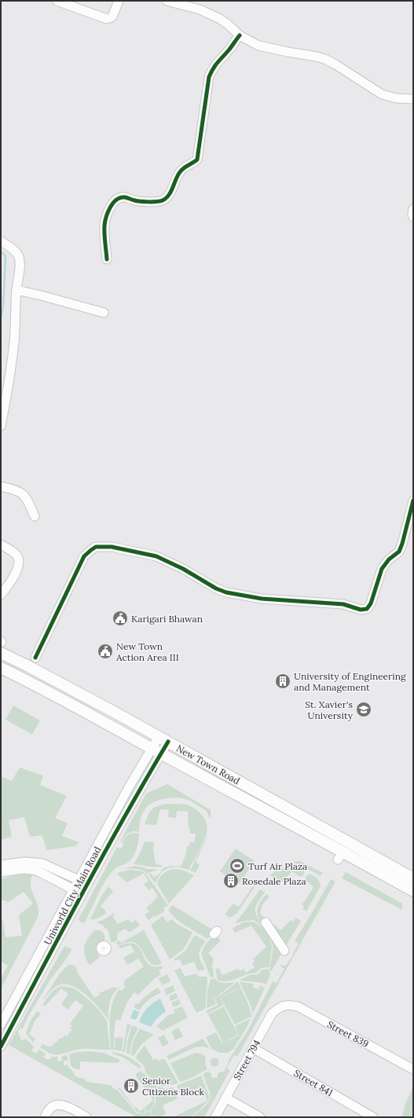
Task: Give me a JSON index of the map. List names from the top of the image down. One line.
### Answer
{"streets":{"main road":["New Town Road"],"street":["Uniworld City Main Road","Street 839","Street 794","Street 841"]},"crossings":[["New Town Road","Uniworld City Main Road"],["Street 839","Street 794"],["Street 794","Street 841"]],"places":{"public building":["Karigari Bhawan","New Town Action Area III"],"building":["University of Engineering and Management","Rosedale Plaza","Senior Citizens Block"],"school or university":["St. Xavier's University"],"sports":["Turf Air Plaza"]}}
